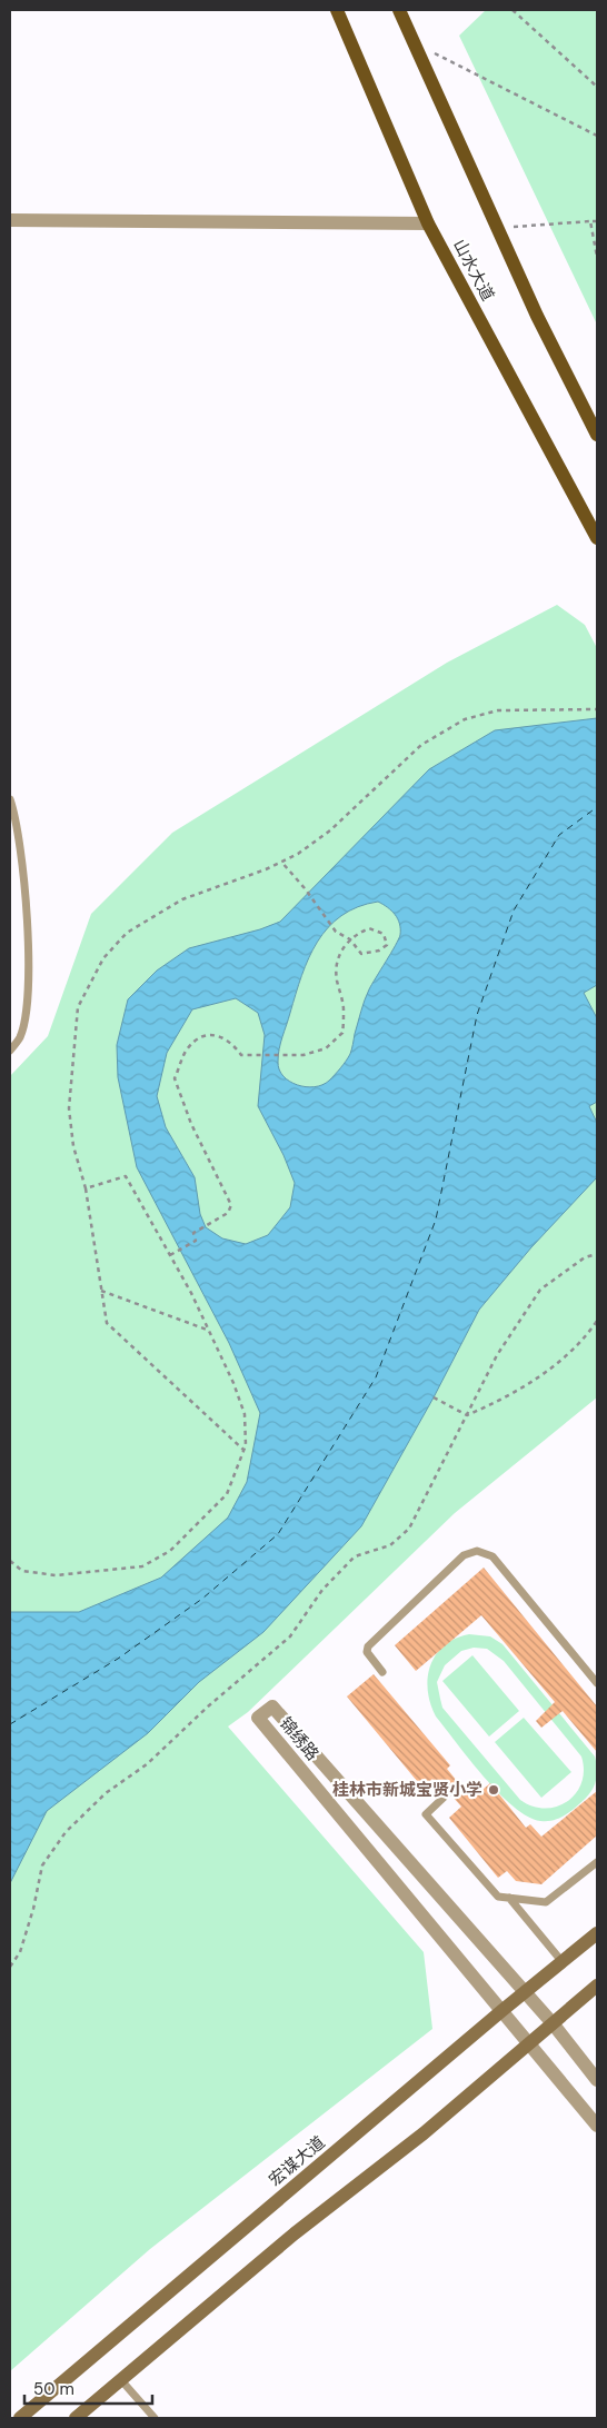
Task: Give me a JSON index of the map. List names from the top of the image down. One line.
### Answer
{"streets":{"main road":["山水大道","宏谋大道"],"street":["锦绣路"]},"crossings":[["锦绣路","宏谋大道"]],"places":["桂林市新城宝贤小学"],"scale_bar":"50 m"}
